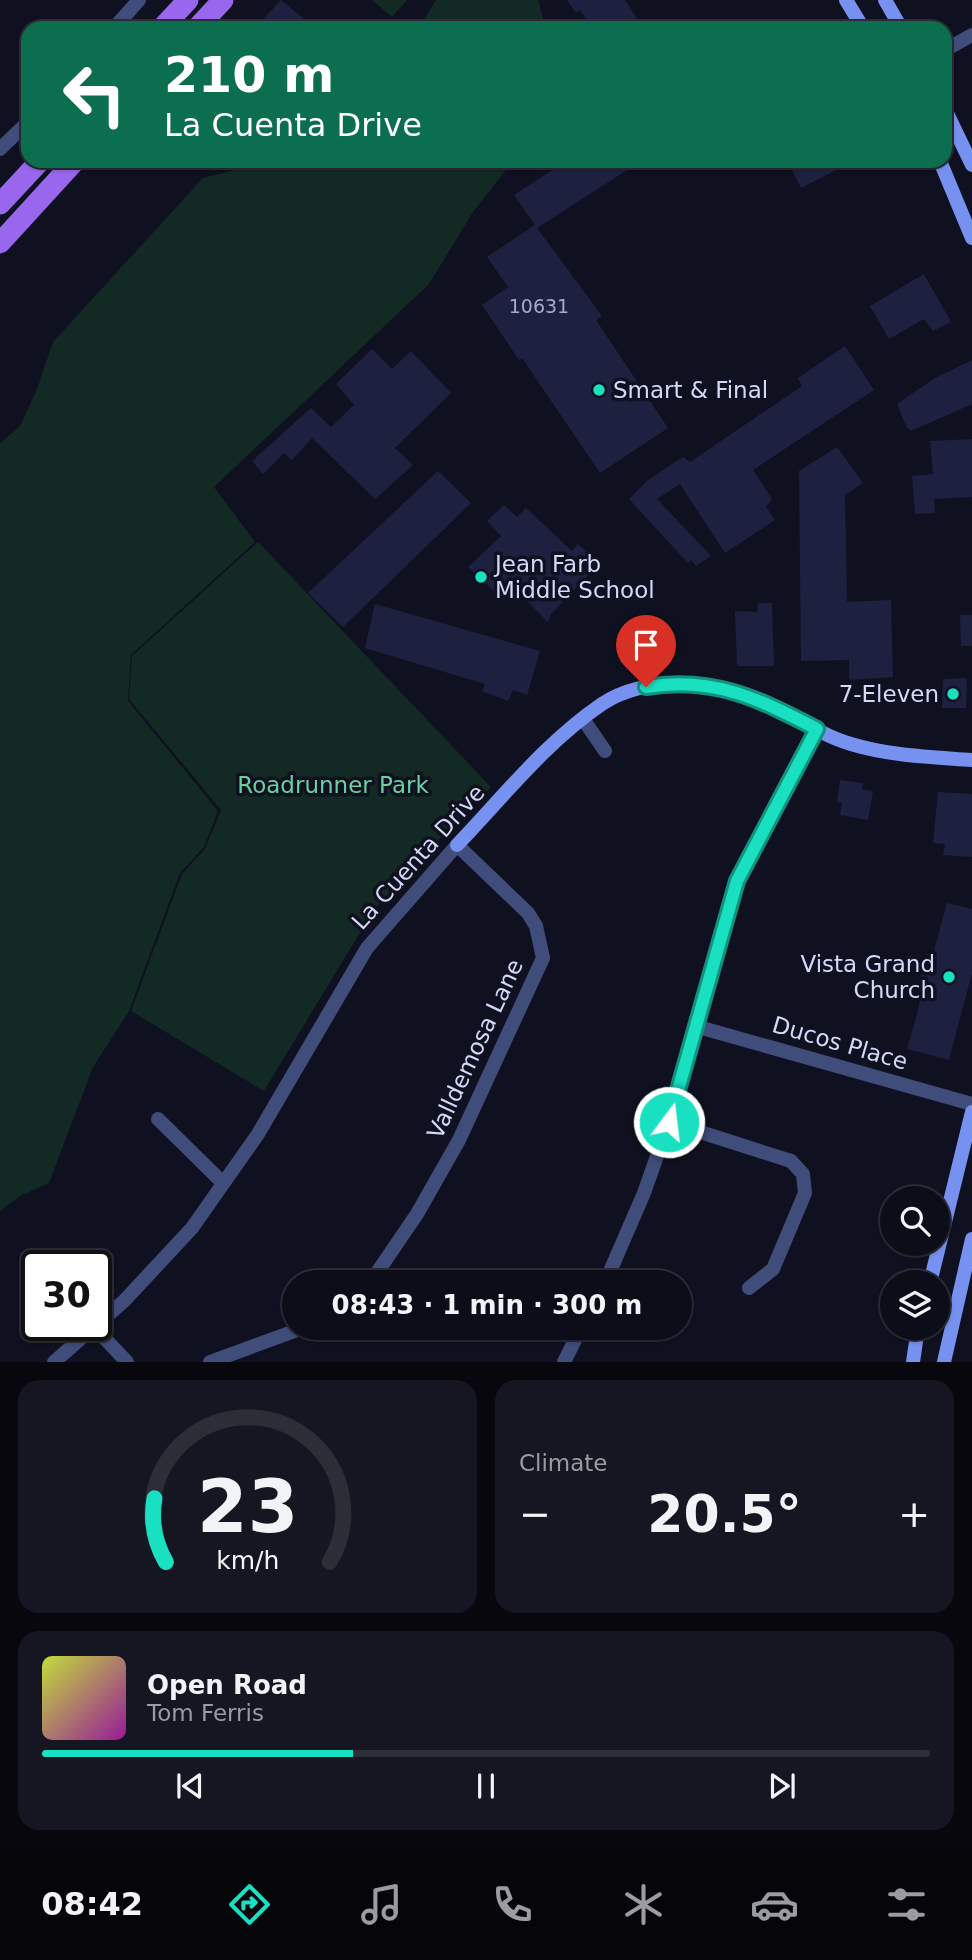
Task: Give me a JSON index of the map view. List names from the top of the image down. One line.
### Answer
{"streets":{"street":["La Cuenta Drive","Ducos Place","Valldemosa Lane"]},"crossings":[["La Cuenta Drive","Valldemosa Lane"]],"parks":["Roadrunner Park"],"places":["Smart & Final","Jean Farb Middle School","7-Eleven","Vista Grand Church"],"house_numbers":["10631"],"page":{"turn":["210 m","La Cuenta Drive"],"limit":"30","trip":"08:43 · 1 min · 300 m","tile":"Climate","heat":["−","20.5°","+"],"song":["Open Road","Tom Ferris"],"tabs":"08:42","gauge":["23","km/h"]}}
